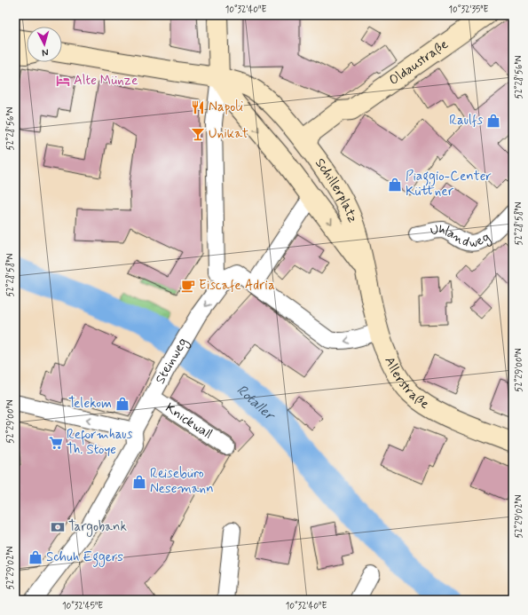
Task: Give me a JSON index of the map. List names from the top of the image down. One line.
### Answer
{"streets":{"street":["Oldaustraße","Schillerplatz","Uhlandweg","Steinweg","Allerstraße","Knickwall"]},"crossings":[["Oldaustraße","Schillerplatz"],["Schillerplatz","Allerstraße"],["Steinweg","Allerstraße"],["Steinweg","Knickwall"]],"water":["Rotaller"],"places":{"hotel":["Alte Münze"],"restaurant":["Napoli"],"shop":["Raulfs","Piaggio-Center Küttner","Telekom","Reisebüro Nesemann","Schuh Eggers"],"bar":["Unikat"],"cafe":["Eiscafe Adria"],"supermarket":["Reformhaus Th. Stoye"],"bank":["Targobank"]},"north":"bottom","coordinates":["10°32'40\"E","10°32'35\"E","52°28'56\"N","52°28'58\"N","52°29'00\"N","52°29'02\"N","10°32'45\"E"]}
